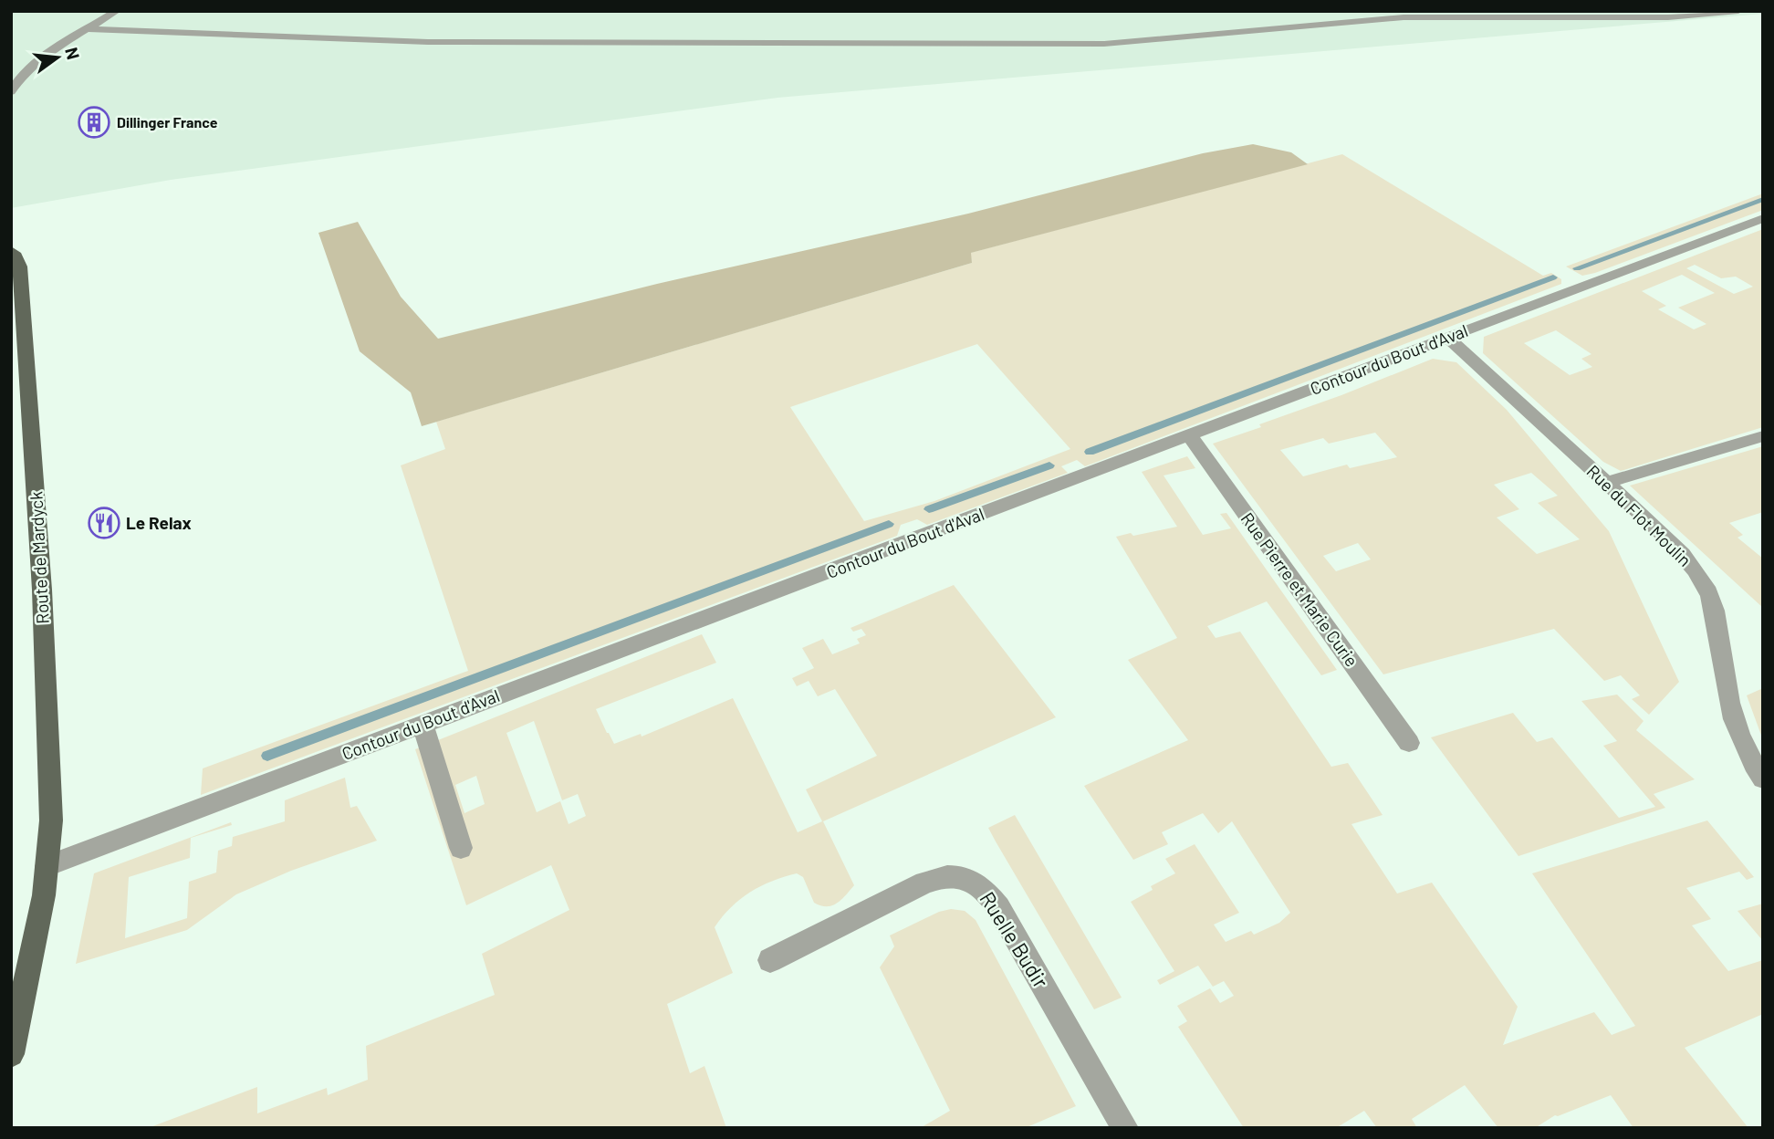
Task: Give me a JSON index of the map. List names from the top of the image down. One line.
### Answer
{"streets":{"main road":["Route de Mardyck"],"street":["Contour du Bout d'Aval","Rue du Flot Moulin","Rue Pierre et Marie Curie","Ruelle Budir"]},"crossings":[["Contour du Bout d'Aval","Rue du Flot Moulin"],["Contour du Bout d'Aval","Route de Mardyck"],["Contour du Bout d'Aval","Rue Pierre et Marie Curie"]],"places":{"building":["Dillinger France"],"restaurant":["Le Relax"]},"north":"right"}
